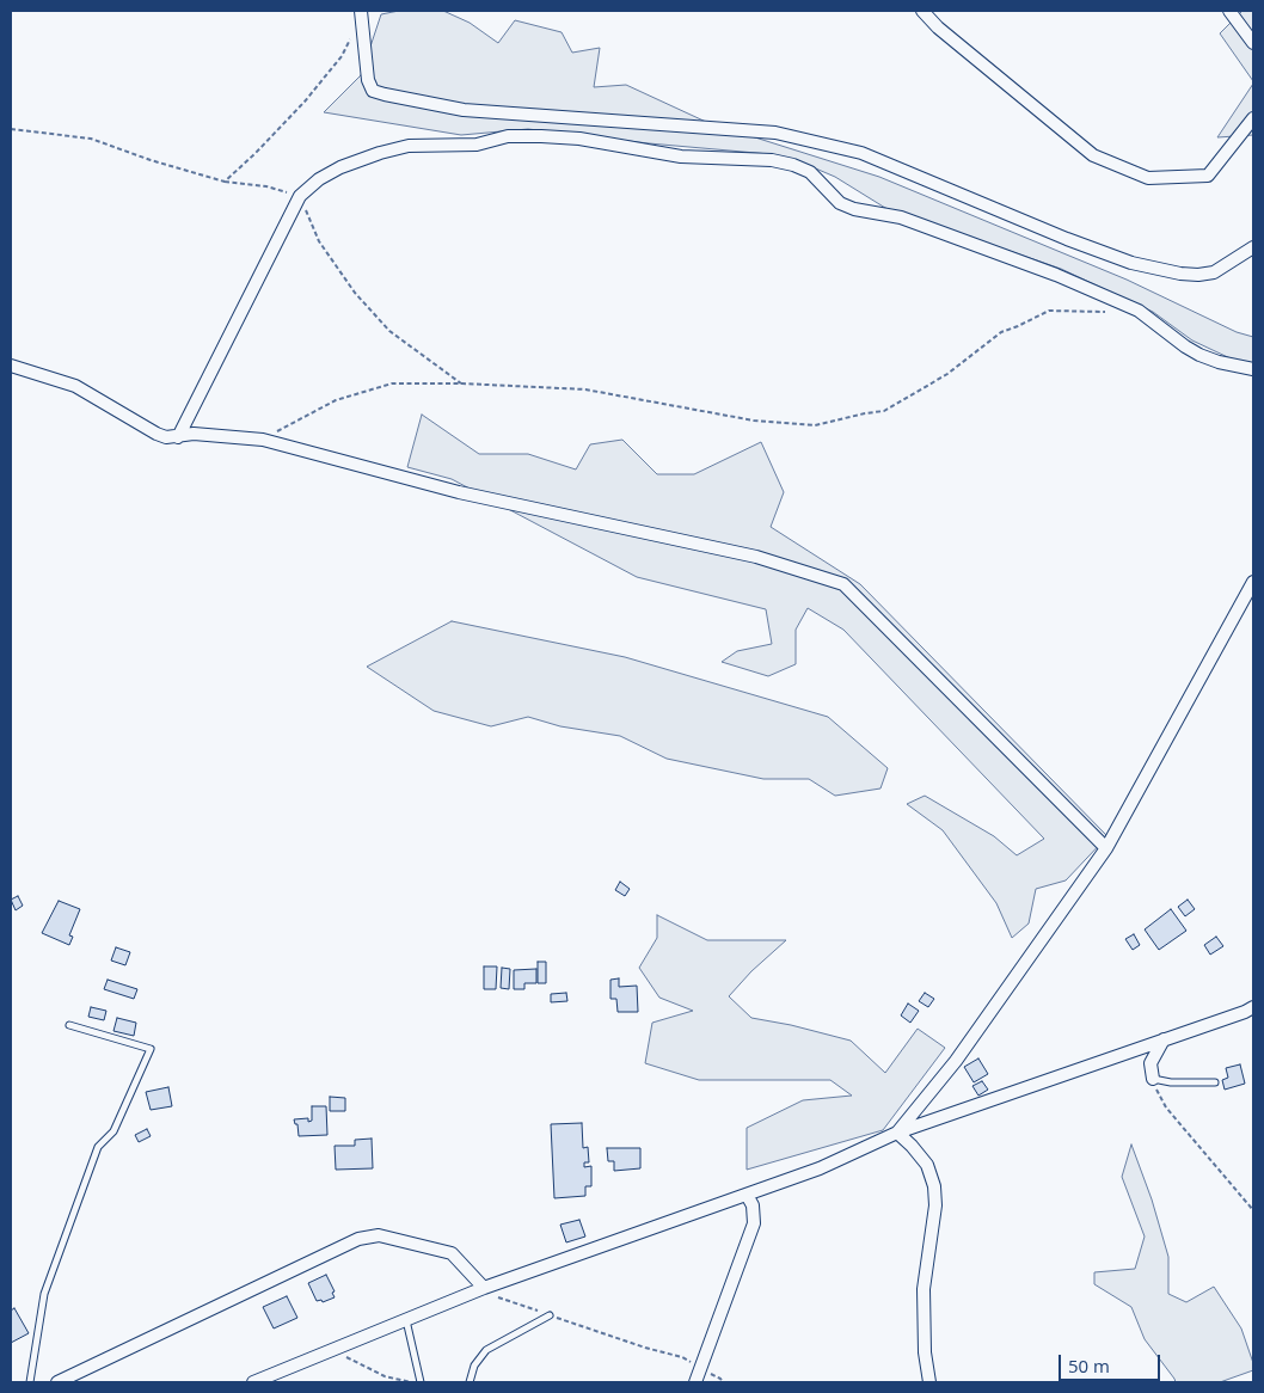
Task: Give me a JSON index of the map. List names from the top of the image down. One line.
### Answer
{"scale_bar":"50 m"}
